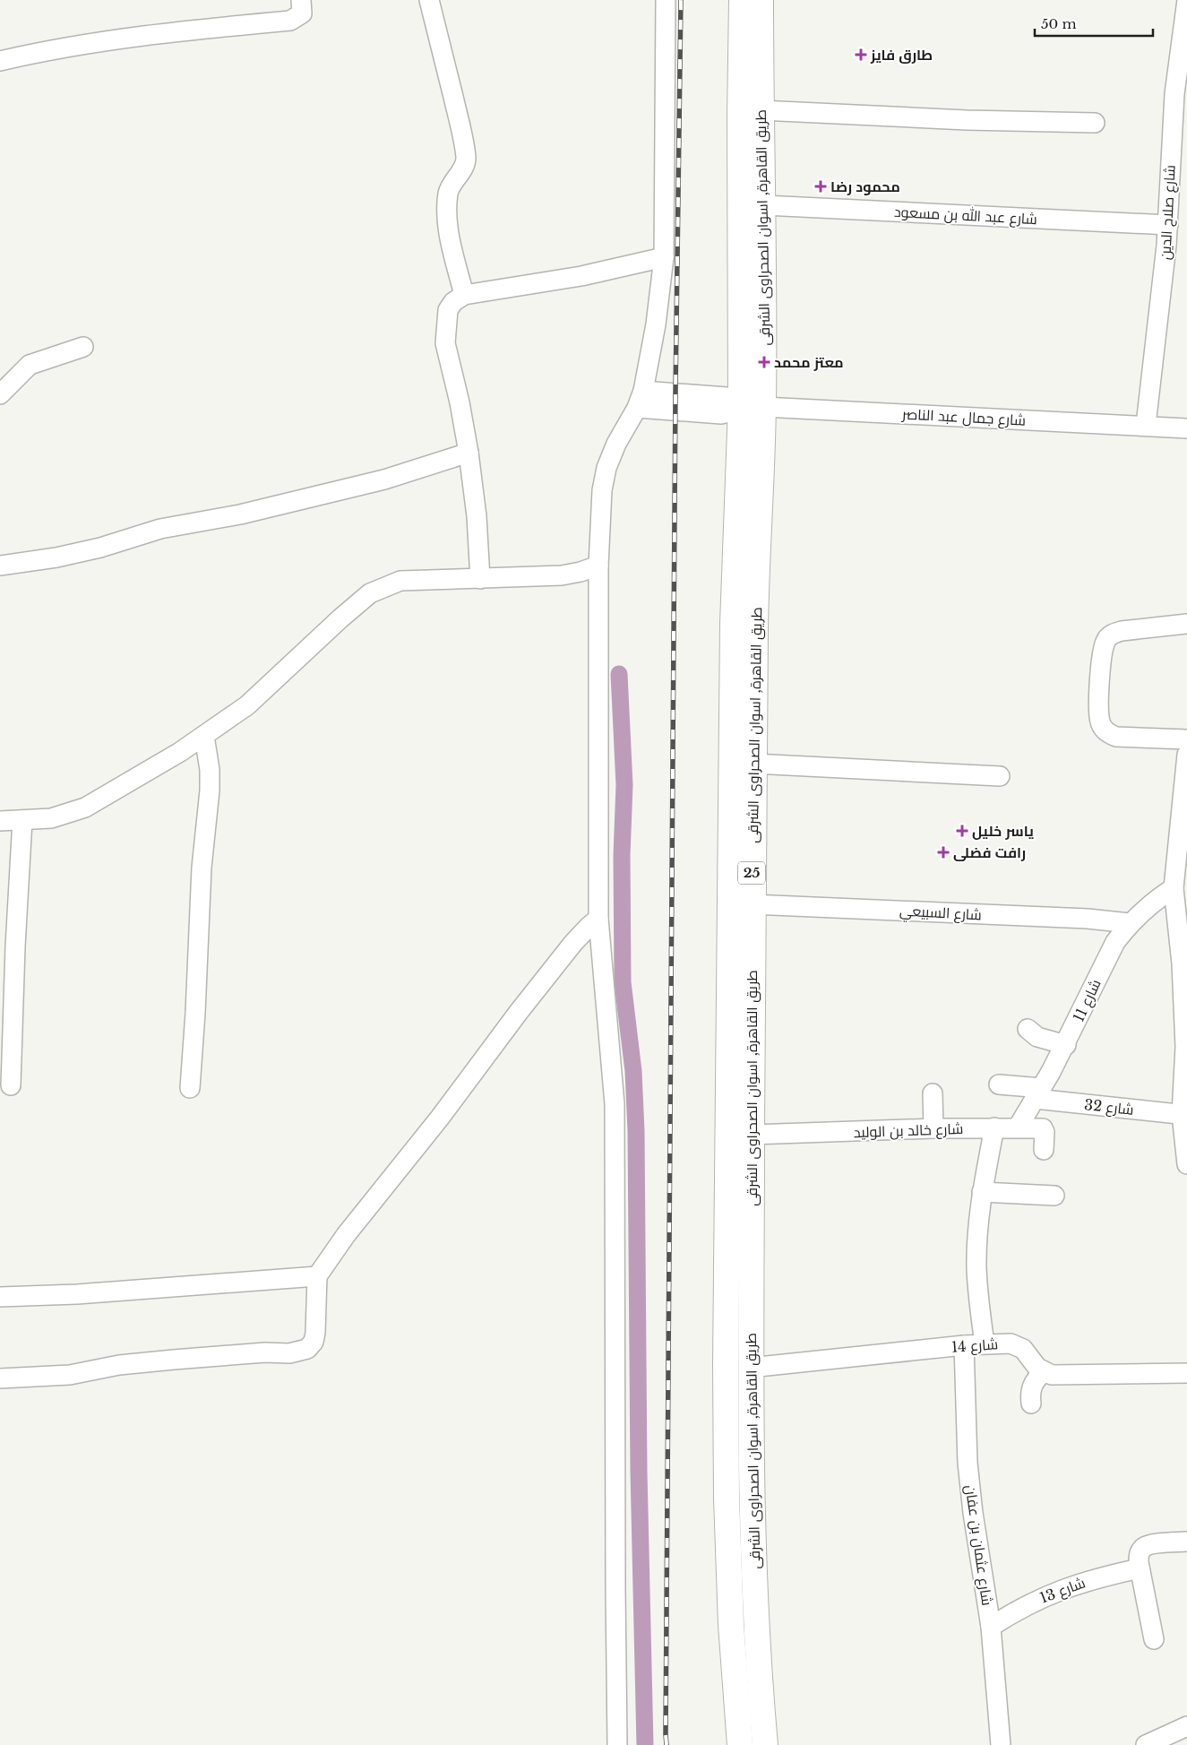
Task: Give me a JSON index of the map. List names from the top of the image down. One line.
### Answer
{"streets":{"highway":["طريق القاهرة, اسوان الصحراوى الشرقى","25"],"street":["شارع صلاح الدين","شارع عبد الله بن مسعود","شارع جمال عبد الناصر","شارع السبيعي","شارع 11","شارع 32","شارع خالد بن الوليد","شارع 14","شارع عثمان بن عفان","شارع 13"]},"crossings":[["شارع صلاح الدين","شارع عبد الله بن مسعود"],["شارع صلاح الدين","شارع جمال عبد الناصر"],["شارع عبد الله بن مسعود","طريق القاهرة, اسوان الصحراوى الشرقى"],["طريق القاهرة, اسوان الصحراوى الشرقى","شارع جمال عبد الناصر"],["طريق القاهرة, اسوان الصحراوى الشرقى","شارع السبيعي"],["طريق القاهرة, اسوان الصحراوى الشرقى","شارع خالد بن الوليد"],["طريق القاهرة, اسوان الصحراوى الشرقى","شارع 14"],["شارع السبيعي","شارع 11"],["شارع 11","شارع 32"],["شارع 11","شارع خالد بن الوليد"],["شارع 14","شارع عثمان بن عفان"],["شارع عثمان بن عفان","شارع 13"]],"places":{"health":["طارق فايز","محمود رضا","معتز محمد","ياسر خليل","رافت فضلى"]},"scale_bar":"50 m"}
